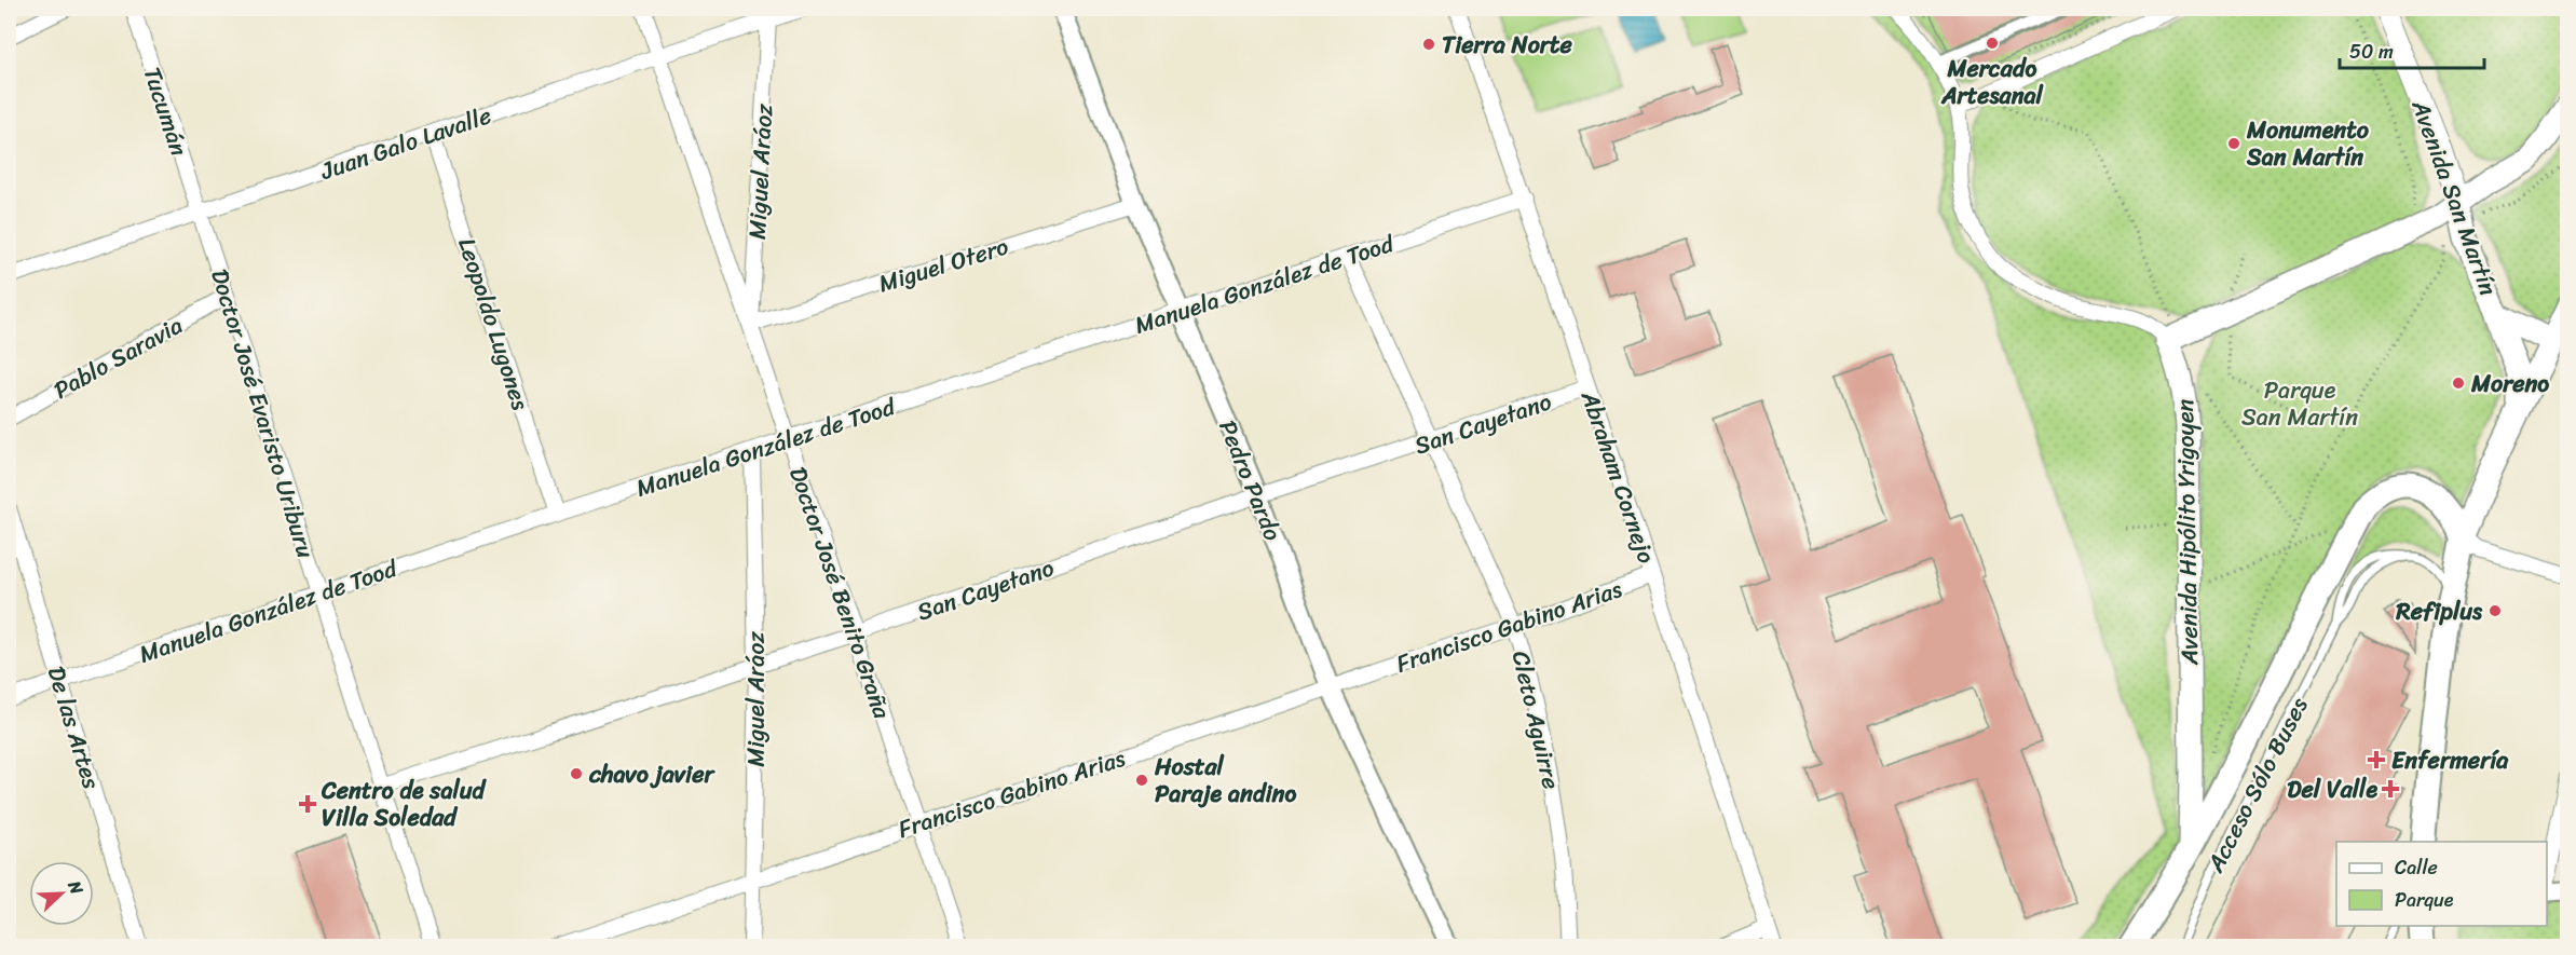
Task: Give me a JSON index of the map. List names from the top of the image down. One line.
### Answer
{"streets":{"highway":["Avenida Hipólito Yrigoyen"],"main road":["Avenida San Martín"],"street":["Tucumán","Juan Galo Lavalle","Miguel Aráoz","Miguel Otero","Manuela González de Tood","Leopoldo Lugones","Pablo Saravia","Doctor José Evaristo Uriburu","San Cayetano","Abraham Cornejo","Pedro Pardo","Doctor José Benito Graña","Francisco Gabino Arias","Cleto Aguirre","De las Artes"],"lane":["Acceso Sólo Buses"]},"crossings":[["Tucumán","Juan Galo Lavalle"],["Tucumán","Doctor José Evaristo Uriburu"],["Juan Galo Lavalle","Miguel Aráoz"],["Juan Galo Lavalle","Leopoldo Lugones"],["Juan Galo Lavalle","Doctor José Evaristo Uriburu"],["Juan Galo Lavalle","Doctor José Benito Graña"],["Miguel Aráoz","Miguel Otero"],["Miguel Aráoz","Manuela González de Tood"],["Miguel Aráoz","San Cayetano"],["Miguel Aráoz","Doctor José Benito Graña"],["Miguel Aráoz","Francisco Gabino Arias"],["Miguel Otero","Pedro Pardo"],["Miguel Otero","Doctor José Benito Graña"],["Manuela González de Tood","Leopoldo Lugones"],["Manuela González de Tood","Doctor José Evaristo Uriburu"],["Manuela González de Tood","Abraham Cornejo"],["Manuela González de Tood","Pedro Pardo"],["Manuela González de Tood","Doctor José Benito Graña"],["Manuela González de Tood","Cleto Aguirre"],["Manuela González de Tood","De las Artes"],["Pablo Saravia","Doctor José Evaristo Uriburu"],["Doctor José Evaristo Uriburu","San Cayetano"],["San Cayetano","Abraham Cornejo"],["San Cayetano","Pedro Pardo"],["San Cayetano","Doctor José Benito Graña"],["San Cayetano","Cleto Aguirre"],["Abraham Cornejo","Francisco Gabino Arias"],["Pedro Pardo","Francisco Gabino Arias"],["Doctor José Benito Graña","Francisco Gabino Arias"],["Francisco Gabino Arias","Cleto Aguirre"]],"parks":["Parque San Martín"],"places":{"other":["Mercado Artesanal","Tierra Norte","Monumento San Martín","Moreno","Refiplus","chavo javier","Hostal Paraje andino"],"health":["Enfermería","Del Valle","Centro de salud Villa Soledad"]},"legend":["Calle","Parque"],"scale_bar":"50 m","north":"top right"}
